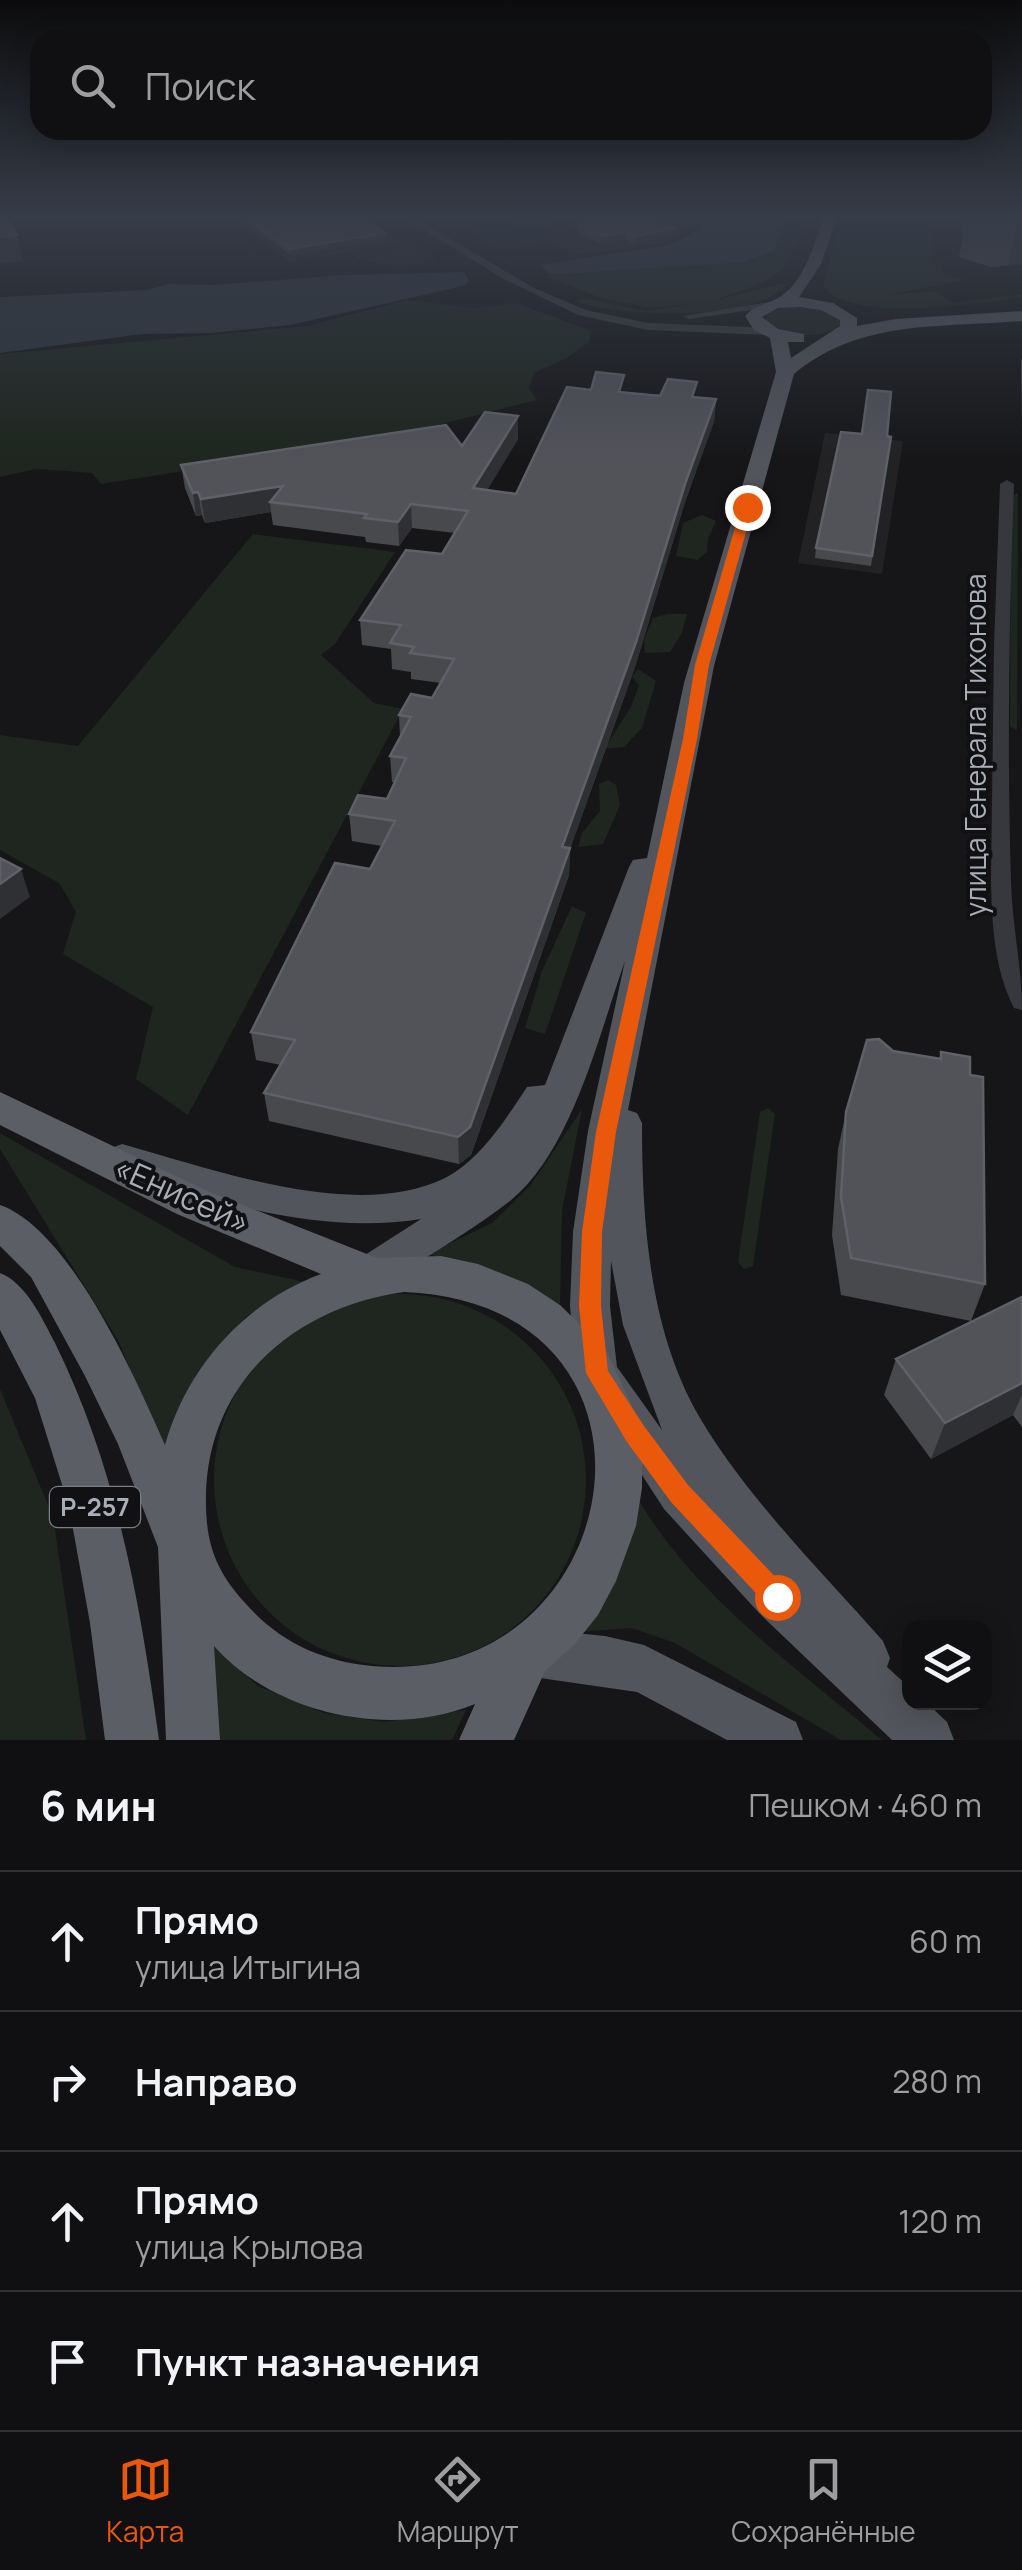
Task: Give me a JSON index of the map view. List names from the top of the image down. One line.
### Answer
{"streets":{"highway":["«Енисей»","Р-257"],"street":["улица Генерала Тихонова"]},"crossings":[["«Енисей»","Р-257"]],"page":{"search":"Поиск","heading":["6 мин","Пешком · 460 m"],"list":[["Прямо","улица Итыгина","60 m"],["Направо","280 m"],["Прямо","улица Крылова","120 m"],"Пункт назначения"],"nav":["Карта","Маршрут","Сохранённые"]}}
